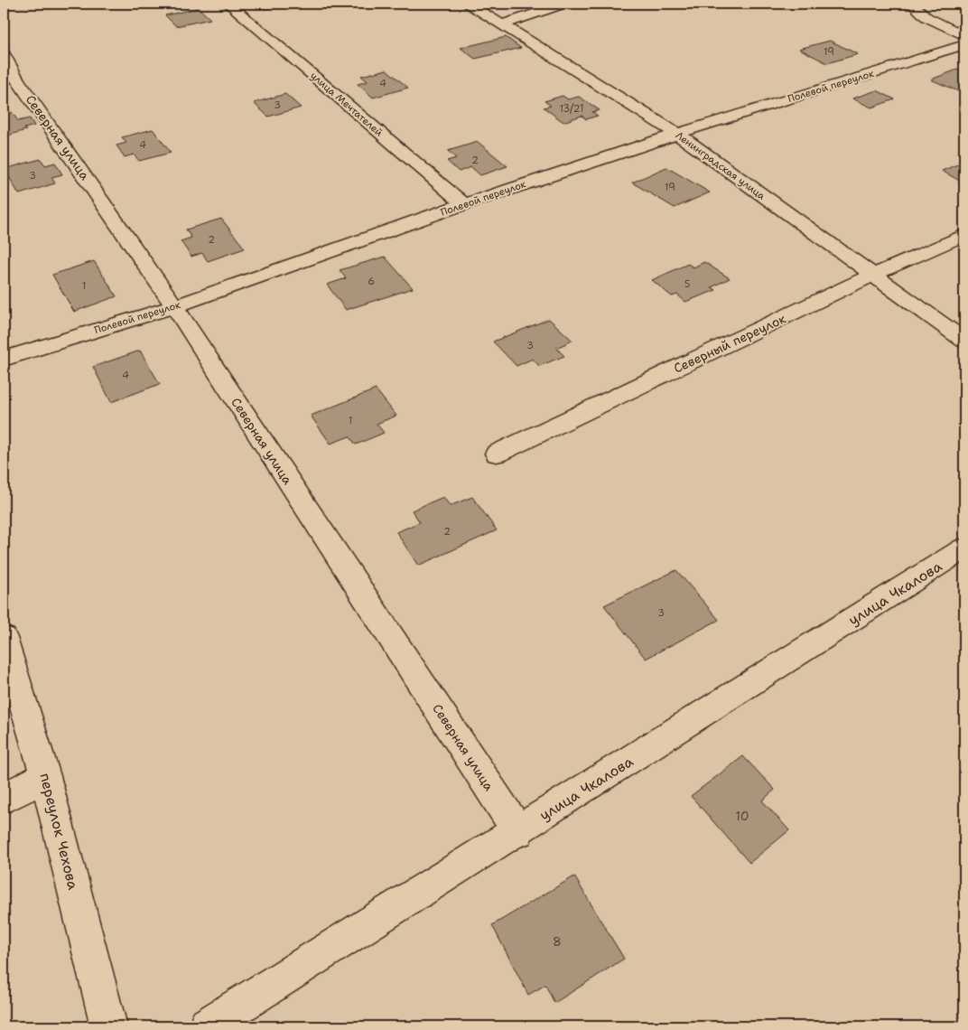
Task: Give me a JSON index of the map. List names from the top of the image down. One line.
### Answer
{"streets":{"street":["Полевой переулок","улица Мечтателей","Северная улица","Ленинградская улица","Северный переулок","улица Чкалова","переулок Чехова"]},"crossings":[["Полевой переулок","улица Мечтателей"],["Полевой переулок","Северная улица"],["Полевой переулок","Ленинградская улица"],["Северная улица","улица Чкалова"],["Ленинградская улица","Северный переулок"]],"house_numbers":["19","4","3","13/21","4","2","3","19","2","6","5","1","3","4","1","2","3","10","8"]}
